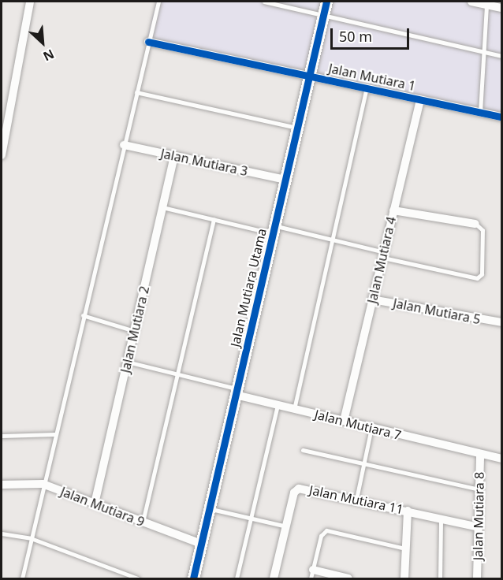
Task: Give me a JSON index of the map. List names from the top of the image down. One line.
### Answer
{"streets":{"street":["Jalan Mutiara 1","Jalan Mutiara 3","Jalan Mutiara 4","Jalan Mutiara Utama","Jalan Mutiara 5","Jalan Mutiara 2","Jalan Mutiara 7","Jalan Mutiara 11","Jalan Mutiara 9","Jalan Mutiara 8"]},"crossings":[["Jalan Mutiara 1","Jalan Mutiara 4"],["Jalan Mutiara 1","Jalan Mutiara Utama"],["Jalan Mutiara 3","Jalan Mutiara Utama"],["Jalan Mutiara 3","Jalan Mutiara 2"],["Jalan Mutiara 4","Jalan Mutiara 5"],["Jalan Mutiara 4","Jalan Mutiara 7"],["Jalan Mutiara Utama","Jalan Mutiara 7"],["Jalan Mutiara Utama","Jalan Mutiara 9"],["Jalan Mutiara 2","Jalan Mutiara 9"],["Jalan Mutiara 7","Jalan Mutiara 8"],["Jalan Mutiara 11","Jalan Mutiara 8"]],"scale_bar":"50 m","north":"bottom right"}
